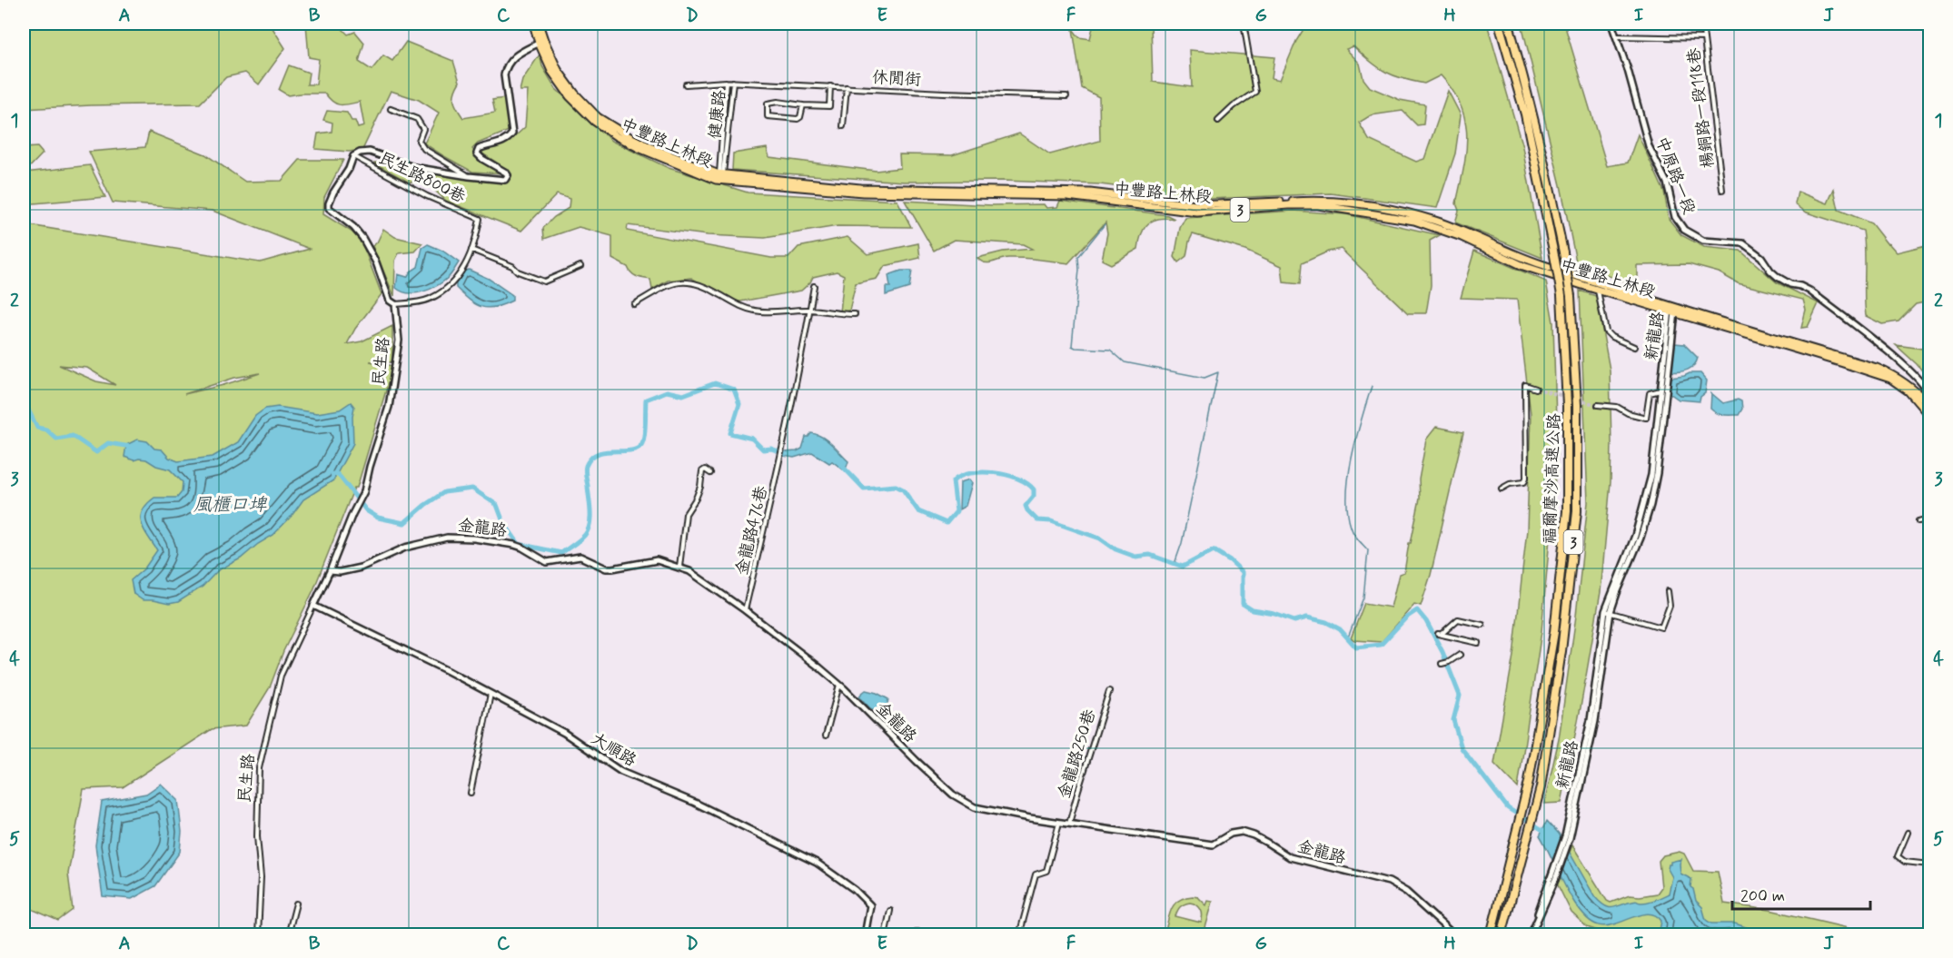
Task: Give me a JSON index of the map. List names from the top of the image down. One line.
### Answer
{"streets":{"highway":["3","福爾摩沙高速公路"],"main road":["中豐路上林段"],"street":["休閒街","楊銅路一段118巷","健康路","中原路一段","民生路800巷","新龍路","民生路","金龍路","金龍路476巷","大順路","金龍路250巷"]},"crossings":[["休閒街","健康路"],["健康路","中豐路上林段"],["中豐路上林段","3"],["中豐路上林段","新龍路"],["民生路800巷","民生路"],["民生路","金龍路"],["民生路","大順路"],["金龍路","金龍路476巷"],["金龍路","金龍路250巷"]],"water":["風櫃口埤"],"scale_bar":"200 m","grid":{"columns":["A","B","C","D","E","F","G","H","I","J"],"rows":["1","2","3","4","5"]}}
